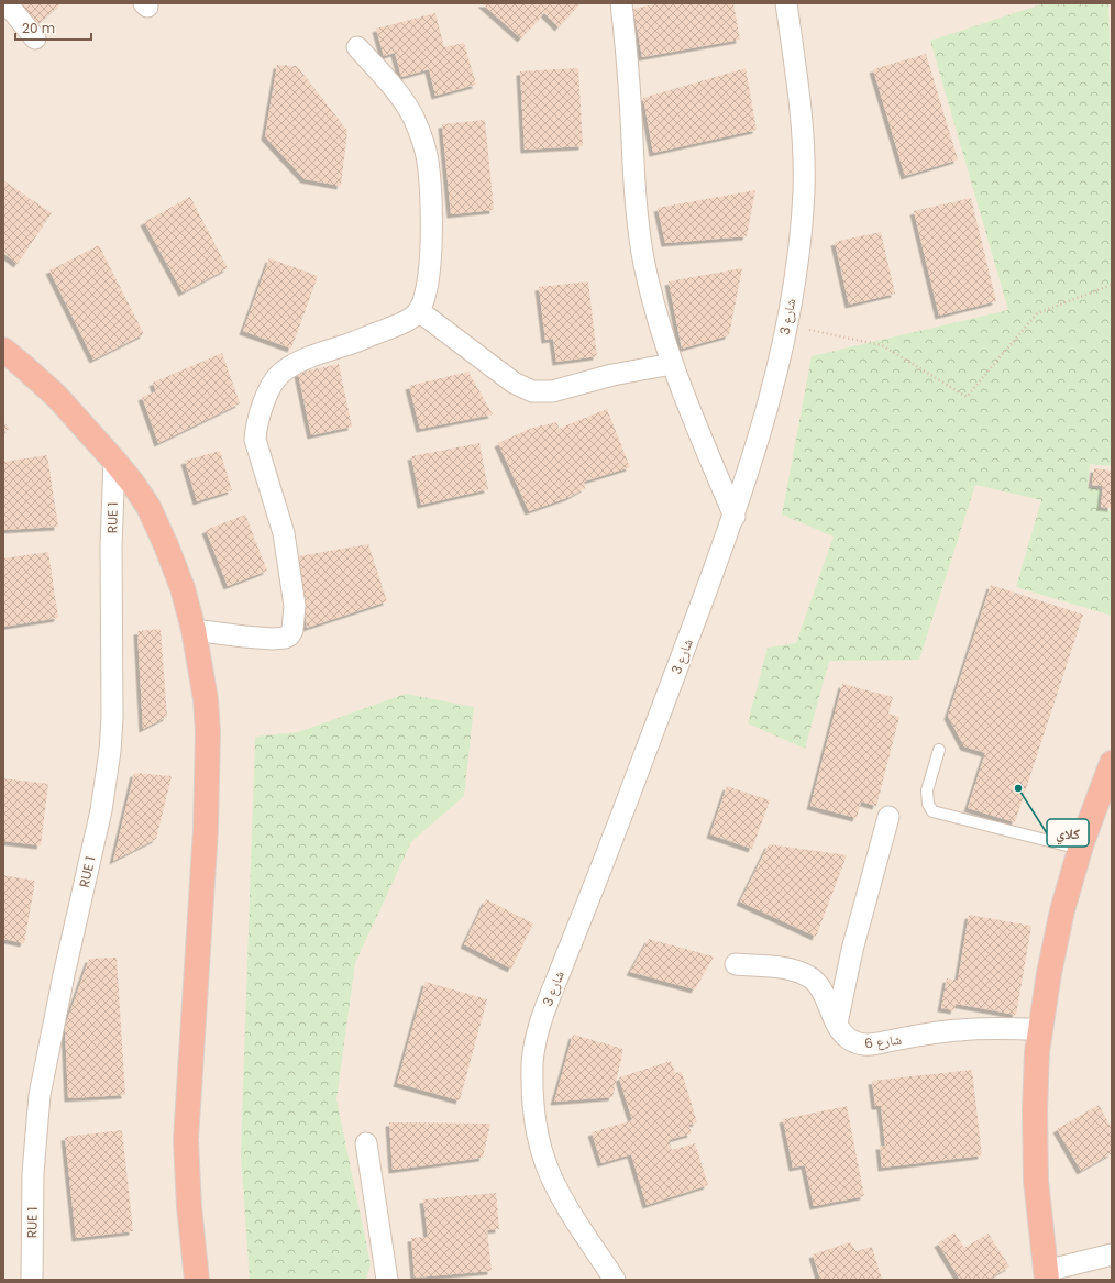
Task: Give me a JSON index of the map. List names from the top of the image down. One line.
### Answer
{"streets":{"street":["شارع 3","RUE 1","شارع 6"]},"places":["كلاي"],"scale_bar":"20 m"}
